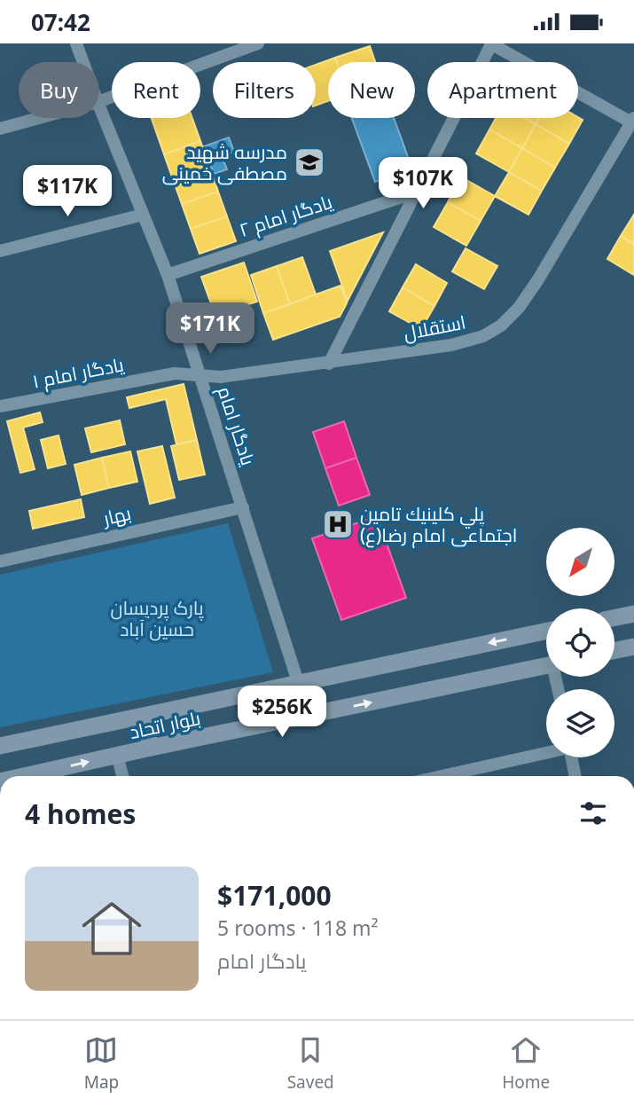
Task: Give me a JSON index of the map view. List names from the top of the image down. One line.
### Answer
{"streets":{"street":["یادگار امام ۲","استقلال","یادگار امام ۱","یادگار امام","بهار","بلوار اتحاد"]},"crossings":[["یادگار امام ۲","یادگار امام"],["استقلال","یادگار امام ۱"],["استقلال","یادگار امام"],["یادگار امام ۱","یادگار امام"],["یادگار امام","بهار"],["یادگار امام","بلوار اتحاد"]],"parks":["پارک پردیسان حسین آباد"],"places":{"school or university":["مدرسه شهید مصطفی خمینی"],"hospital":["پلي كلينيك تامین اجتماعی امام رضا(ع)"]},"north":"bottom left","page":{"status":"07:42","chip":["Buy","Rent","Filters","New","Apartment"],"price":["$107K","$117K","$171K","$256K"],"heading":"4 homes","list":[{"name":"$171,000","note":"5 rooms · 118 m² · یادگار امام"}],"tabs":["Map","Saved","Home"]}}
